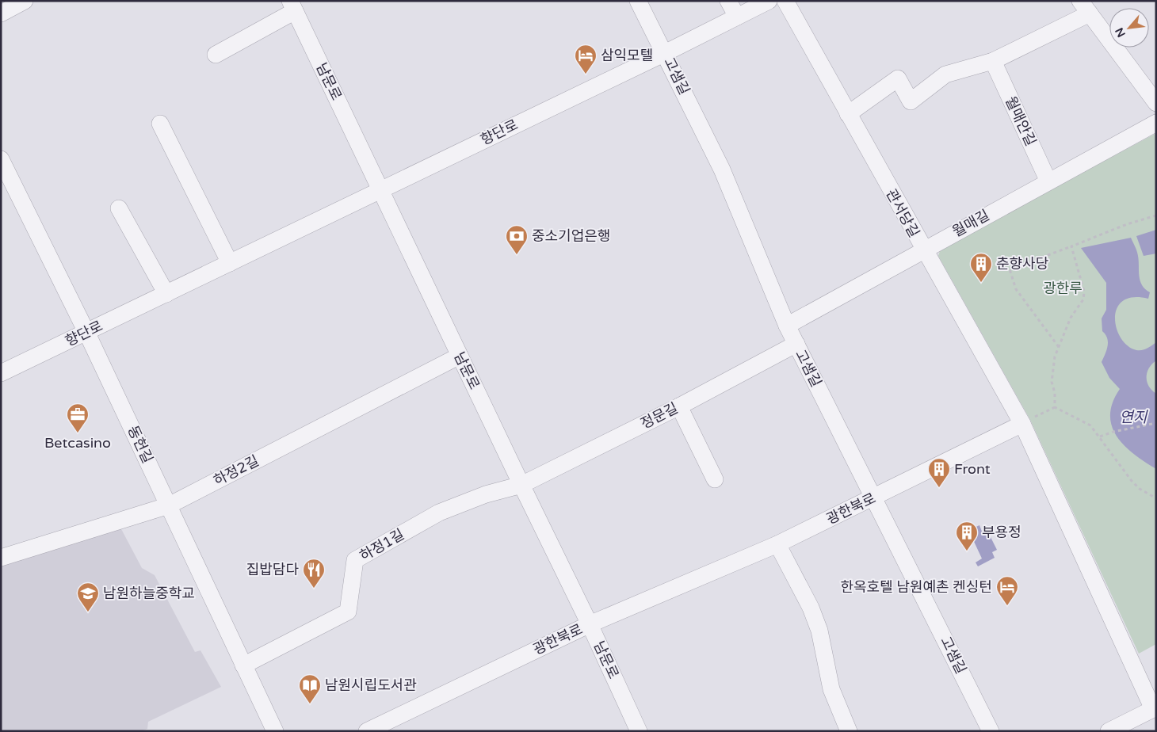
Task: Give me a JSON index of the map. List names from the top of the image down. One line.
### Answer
{"streets":{"street":["고샘길","남문로","월매안길","향단로","관서당길","월매길","정문길","동헌길","하정2길","광한북로","하정1길"]},"crossings":[["고샘길","향단로"],["고샘길","월매길"],["고샘길","정문길"],["고샘길","광한북로"],["남문로","향단로"],["남문로","정문길"],["남문로","하정2길"],["남문로","광한북로"],["남문로","하정1길"],["월매안길","월매길"],["향단로","동헌길"],["관서당길","월매길"],["관서당길","광한북로"],["정문길","하정1길"],["동헌길","하정2길"],["동헌길","하정1길"]],"water":["연지"],"parks":["광한루"],"places":{"hotel":["삼익모텔","한옥호텔 남원예촌 켄싱턴"],"bank":["중소기업은행"],"building":["춘향사당","Front","부용정"],"office":["Betcasino"],"restaurant":["집밥담다"],"school or university":["남원하늘중학교"],"library":["남원시립도서관"]},"north":"bottom left"}
